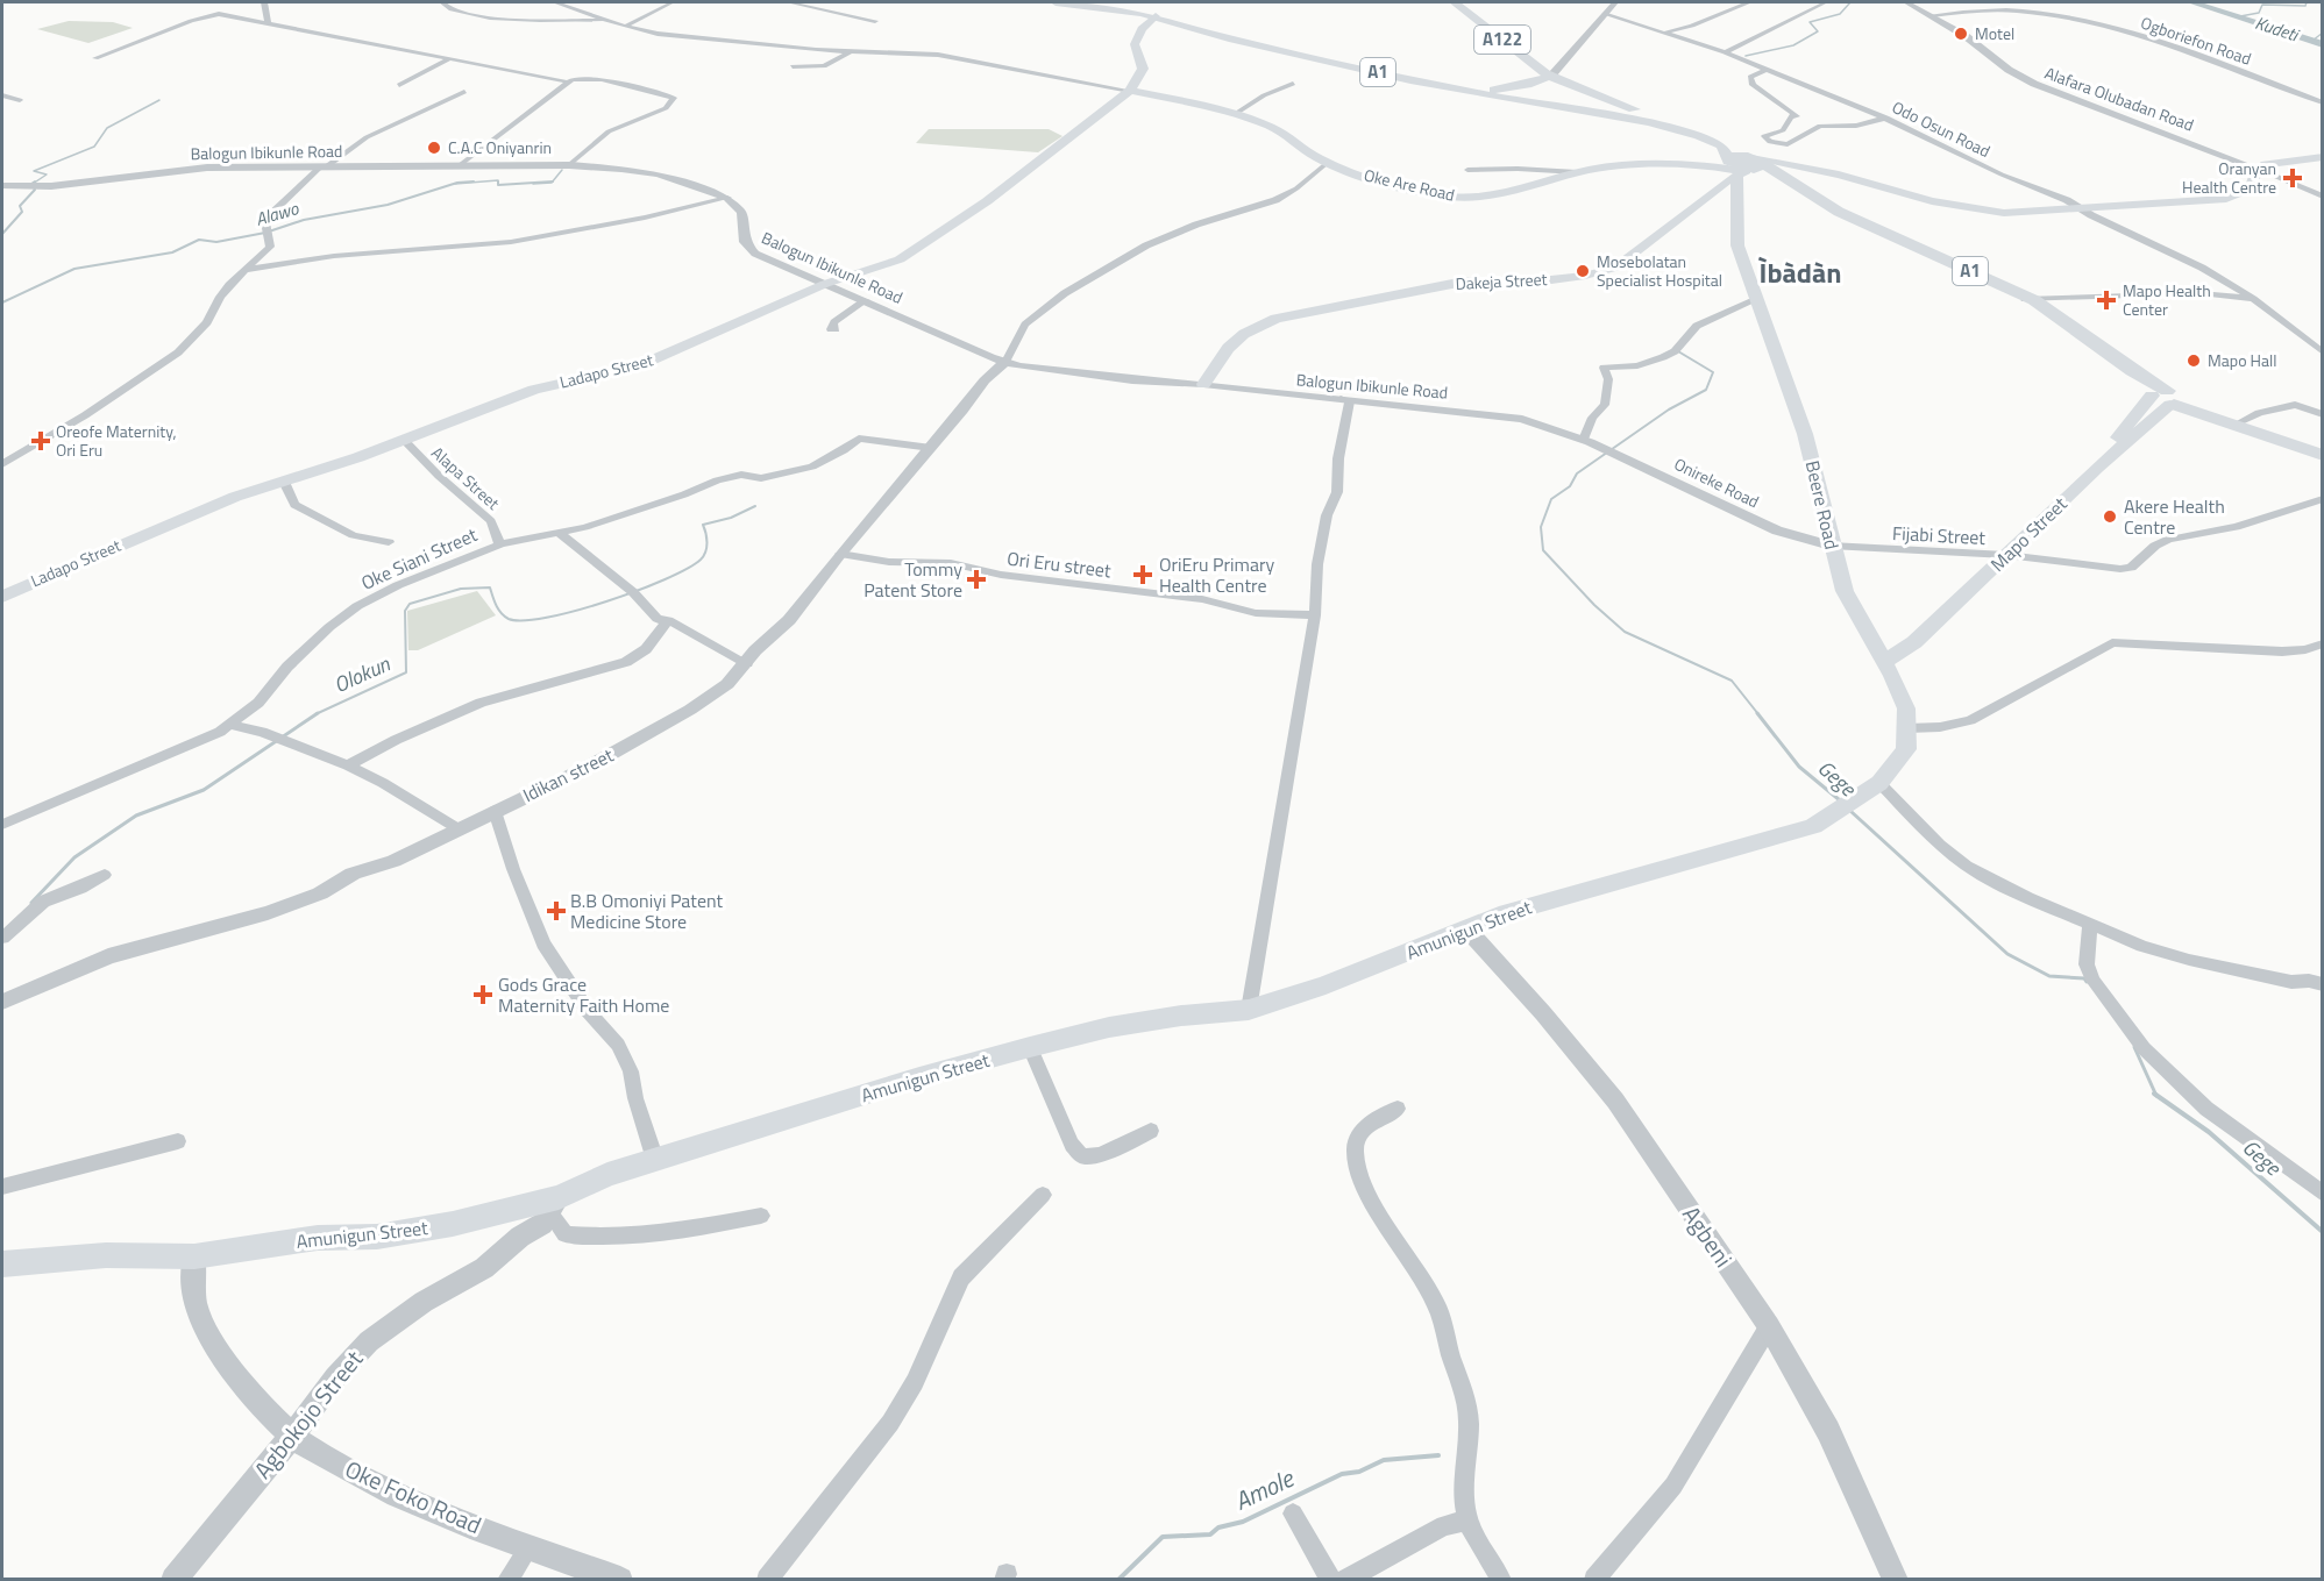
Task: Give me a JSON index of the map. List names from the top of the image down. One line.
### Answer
{"streets":{"highway":["A122","A1"],"main road":["Oke Are Road","Dakeja Street","Ladapo Street","Beere Road","Mapo Street","Amunigun Street"],"street":["Ogboriefon Road","Alafara Olubadan Road","Odo Osun Road","Balogun Ibikunle Road","Alapa Street","Onireke Road","Fijabi Street","Oke Siani Street","Ori Eru street","Idikan street","Agbeni","Agbokojo Street","Oke Foko Road"]},"crossings":[["A122","A1"],["Ogboriefon Road","Alafara Olubadan Road"],["A1","Oke Are Road"],["A1","Dakeja Street"],["A1","Beere Road"],["A1","Mapo Street"],["Alafara Olubadan Road","Oke Are Road"],["Odo Osun Road","Oke Are Road"],["Balogun Ibikunle Road","Dakeja Street"],["Balogun Ibikunle Road","Ladapo Street"],["Balogun Ibikunle Road","Onireke Road"],["Balogun Ibikunle Road","Idikan street"],["Oke Are Road","Dakeja Street"],["Oke Are Road","Ladapo Street"],["Oke Are Road","Beere Road"],["Dakeja Street","Beere Road"],["Ladapo Street","Alapa Street"],["Alapa Street","Oke Siani Street"],["Onireke Road","Beere Road"],["Onireke Road","Fijabi Street"],["Beere Road","Mapo Street"],["Beere Road","Fijabi Street"],["Mapo Street","Fijabi Street"],["Oke Siani Street","Idikan street"],["Ori Eru street","Idikan street"],["Amunigun Street","Agbeni"],["Amunigun Street","Agbokojo Street"],["Amunigun Street","Oke Foko Road"],["Agbokojo Street","Oke Foko Road"]],"districts":["Ìbàdàn"],"water":["Kudeti","Alawo","Olokun","Gege","Amole"],"places":{"other":["Motel","C.A.C Oniyanrin","Mosebolatan Specialist Hospital","Mapo Hall","Akere Health Centre"],"health":["Oranyan Health Centre","Mapo Health Center","Oreofe Maternity, Ori Eru","OriEru Primary Health Centre","Tommy Patent Store","B.B Omoniyi Patent Medicine Store","Gods Grace Maternity Faith Home"]}}
